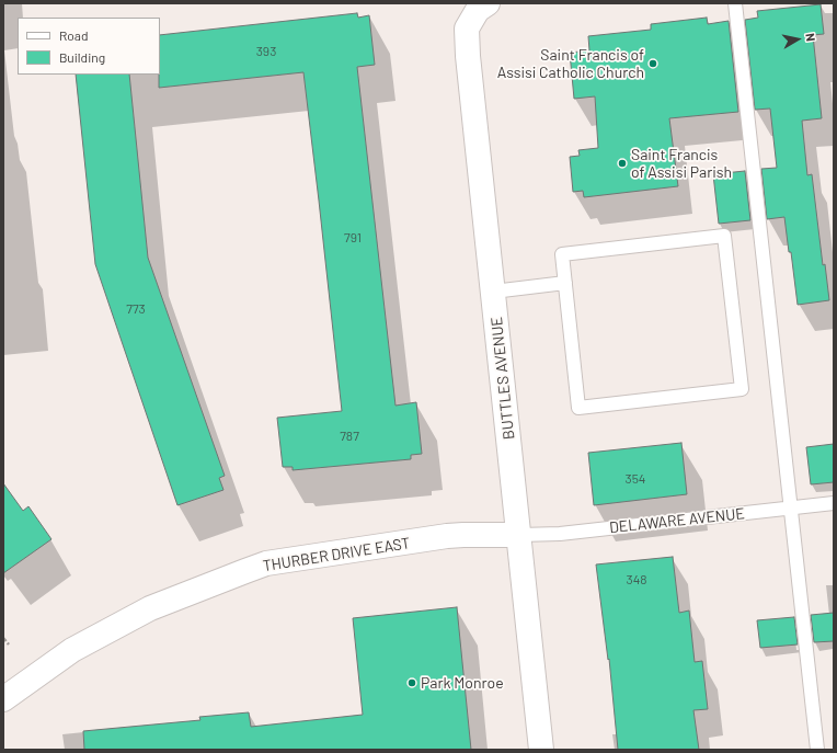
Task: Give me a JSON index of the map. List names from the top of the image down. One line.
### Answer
{"streets":{"street":["BUTTLES AVENUE","THURBER DRIVE EAST"],"lane":["DELAWARE AVENUE"]},"crossings":[["BUTTLES AVENUE","DELAWARE AVENUE"],["BUTTLES AVENUE","THURBER DRIVE EAST"],["DELAWARE AVENUE","THURBER DRIVE EAST"]],"places":["Saint Francis of Assisi Catholic Church","Saint Francis of Assisi Parish","Park Monroe"],"house_numbers":["393","791","773","787","354","348"],"legend":["Road","Building"],"north":"right"}
